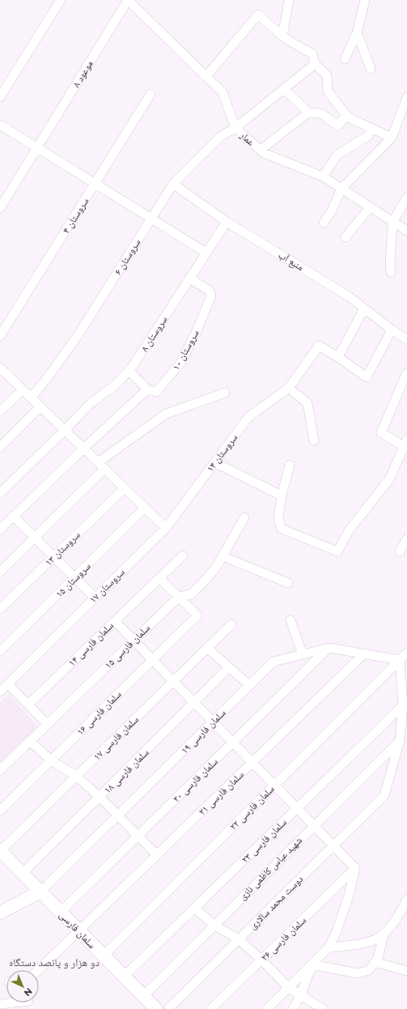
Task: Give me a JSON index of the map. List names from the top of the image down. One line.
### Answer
{"streets":{"street":["موعود ۸","عمار","سروستان ۴","سروستان ۶","منبع آب","سروستان ۸","سروستان ۱۰","سروستان ۱۴","سروستان ۱۳","سروستان ۱۵","سروستان ۱۷","سلمان فارسی ۱۴","سلمان فارسی ۱۵","سلمان فارسی ۱۶","سلمان فارسی ۱۹","سلمان فارسی ۱۷","سلمان فارسی ۱۸","سلمان فارسی ۲۰","سلمان فارسی ۲۱","سلمان فارسی ۲۲","سلمان فارسی ۲۳","شهید عباس کاظمی نازی","دوست محمد سالاری","سلمان فارسی","سلمان فارسی ۲۶"]},"crossings":[["موعود ۸","عمار"],["عمار","سروستان ۶"],["سروستان ۶","منبع آب"],["منبع آب","سروستان ۸"],["سروستان ۸","سروستان ۱۰"],["سروستان ۱۴","سروستان ۱۷"],["سلمان فارسی ۱۵","سلمان فارسی ۱۶"],["سلمان فارسی ۱۹","سلمان فارسی ۲۰"],["سلمان فارسی ۱۹","سلمان فارسی ۲۱"],["سلمان فارسی ۱۹","سلمان فارسی ۲۲"],["سلمان فارسی ۱۹","سلمان فارسی"],["سلمان فارسی ۱۷","سلمان فارسی"],["سلمان فارسی ۱۸","سلمان فارسی"],["سلمان فارسی ۲۰","سلمان فارسی"],["سلمان فارسی ۲۱","سلمان فارسی"],["سلمان فارسی ۲۲","سلمان فارسی"],["سلمان فارسی ۲۳","سلمان فارسی"],["شهید عباس کاظمی نازی","دوست محمد سالاری"],["شهید عباس کاظمی نازی","سلمان فارسی"]],"districts":["دو هزار و پانصد دستگاه"],"north":"bottom right"}
